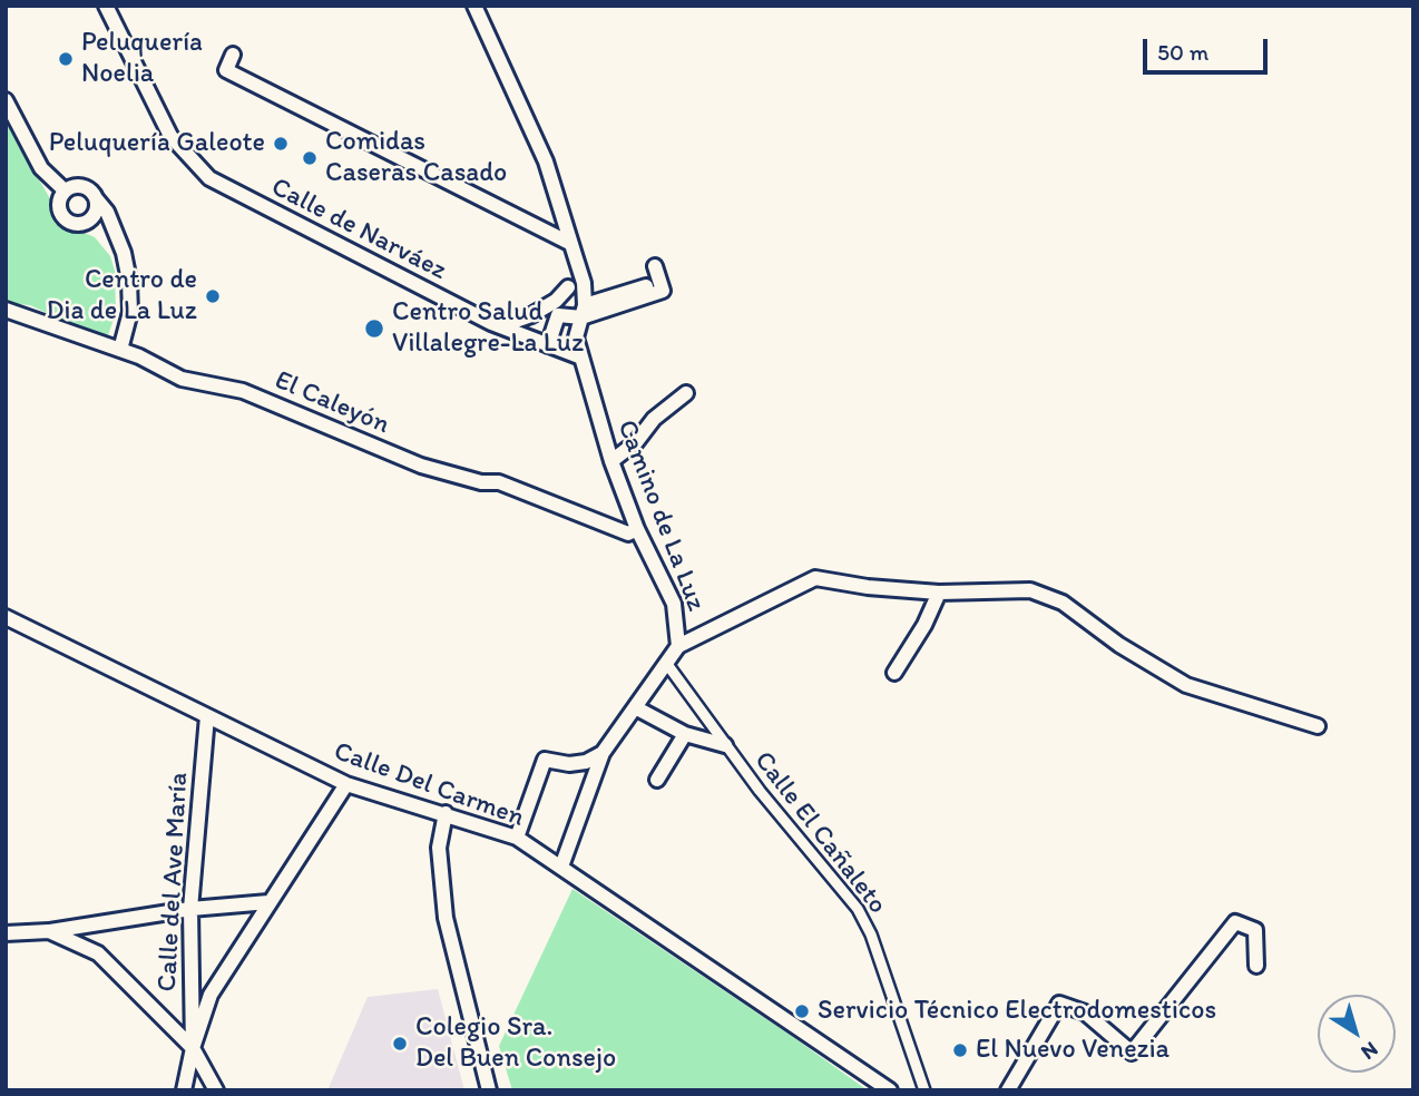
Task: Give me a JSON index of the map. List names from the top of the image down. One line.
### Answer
{"streets":{"street":["Calle de Narváez","El Caleyón","Camino de La Luz","Calle Del Carmen","Calle El Cañaleto","Calle del Ave María"]},"crossings":[["Calle de Narváez","Camino de La Luz"],["El Caleyón","Camino de La Luz"],["Calle Del Carmen","Calle del Ave María"]],"places":["Peluquería Noelia","Peluquería Galeote","Comidas Caseras Casado","Centro de Dia de La Luz","Centro Salud Villalegre-La Luz","Servicio Técnico Electrodomesticos","Colegio Sra. Del Buen Consejo","El Nuevo Venezia"],"scale_bar":"50 m","north":"bottom right"}
